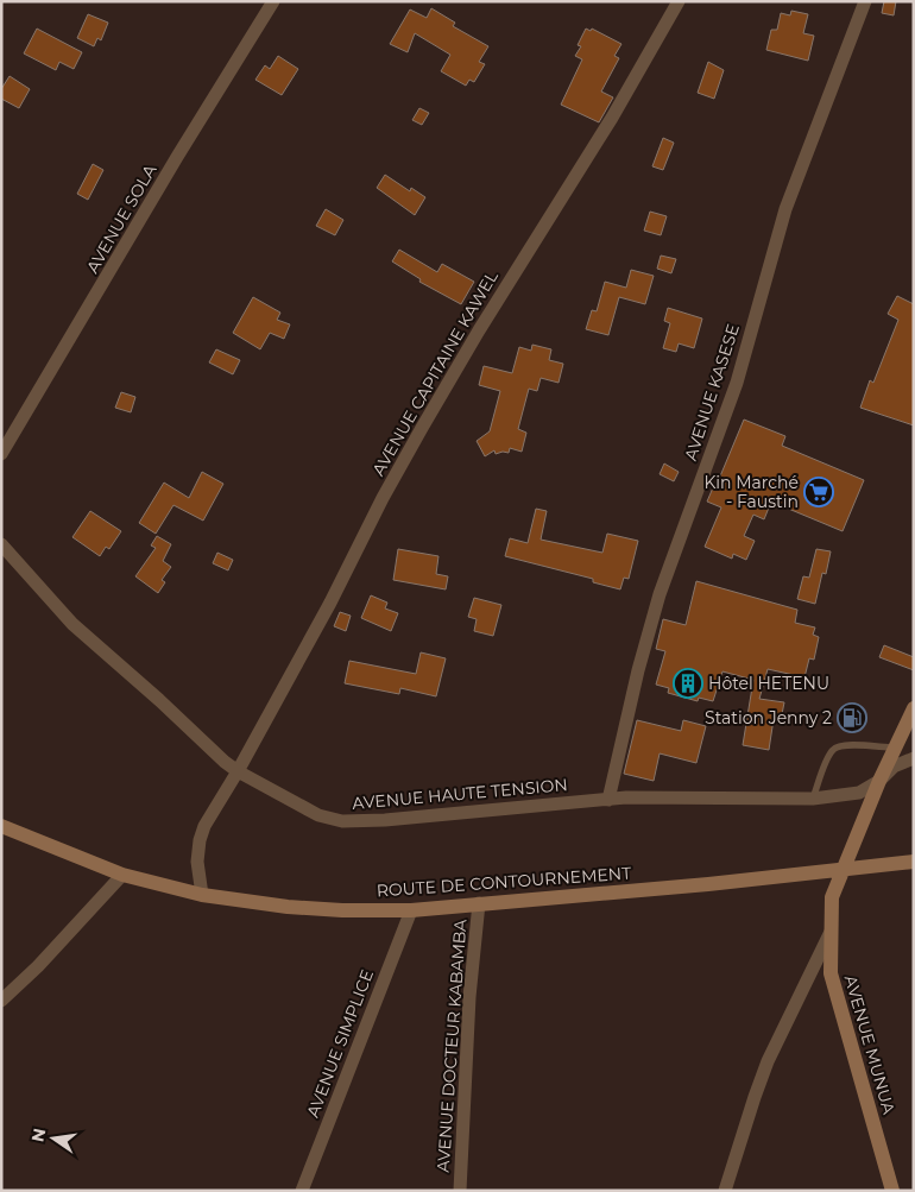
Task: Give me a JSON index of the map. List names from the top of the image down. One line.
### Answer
{"streets":{"street":["AVENUE SOLA","AVENUE CAPITAINE KAWEL","AVENUE KASESE","AVENUE HAUTE TENSION","ROUTE DE CONTOURNEMENT","AVENUE SIMPLICE","AVENUE MUNUA","AVENUE DOCTEUR KABAMBA"]},"crossings":[["AVENUE CAPITAINE KAWEL","AVENUE HAUTE TENSION"],["AVENUE CAPITAINE KAWEL","ROUTE DE CONTOURNEMENT"],["AVENUE KASESE","AVENUE HAUTE TENSION"],["AVENUE HAUTE TENSION","AVENUE MUNUA"],["ROUTE DE CONTOURNEMENT","AVENUE SIMPLICE"],["ROUTE DE CONTOURNEMENT","AVENUE MUNUA"],["ROUTE DE CONTOURNEMENT","AVENUE DOCTEUR KABAMBA"]],"places":{"supermarket":["Kin Marché - Faustin"],"building":["Hôtel HETENU"],"fuel station":["Station Jenny 2"]},"north":"left"}
